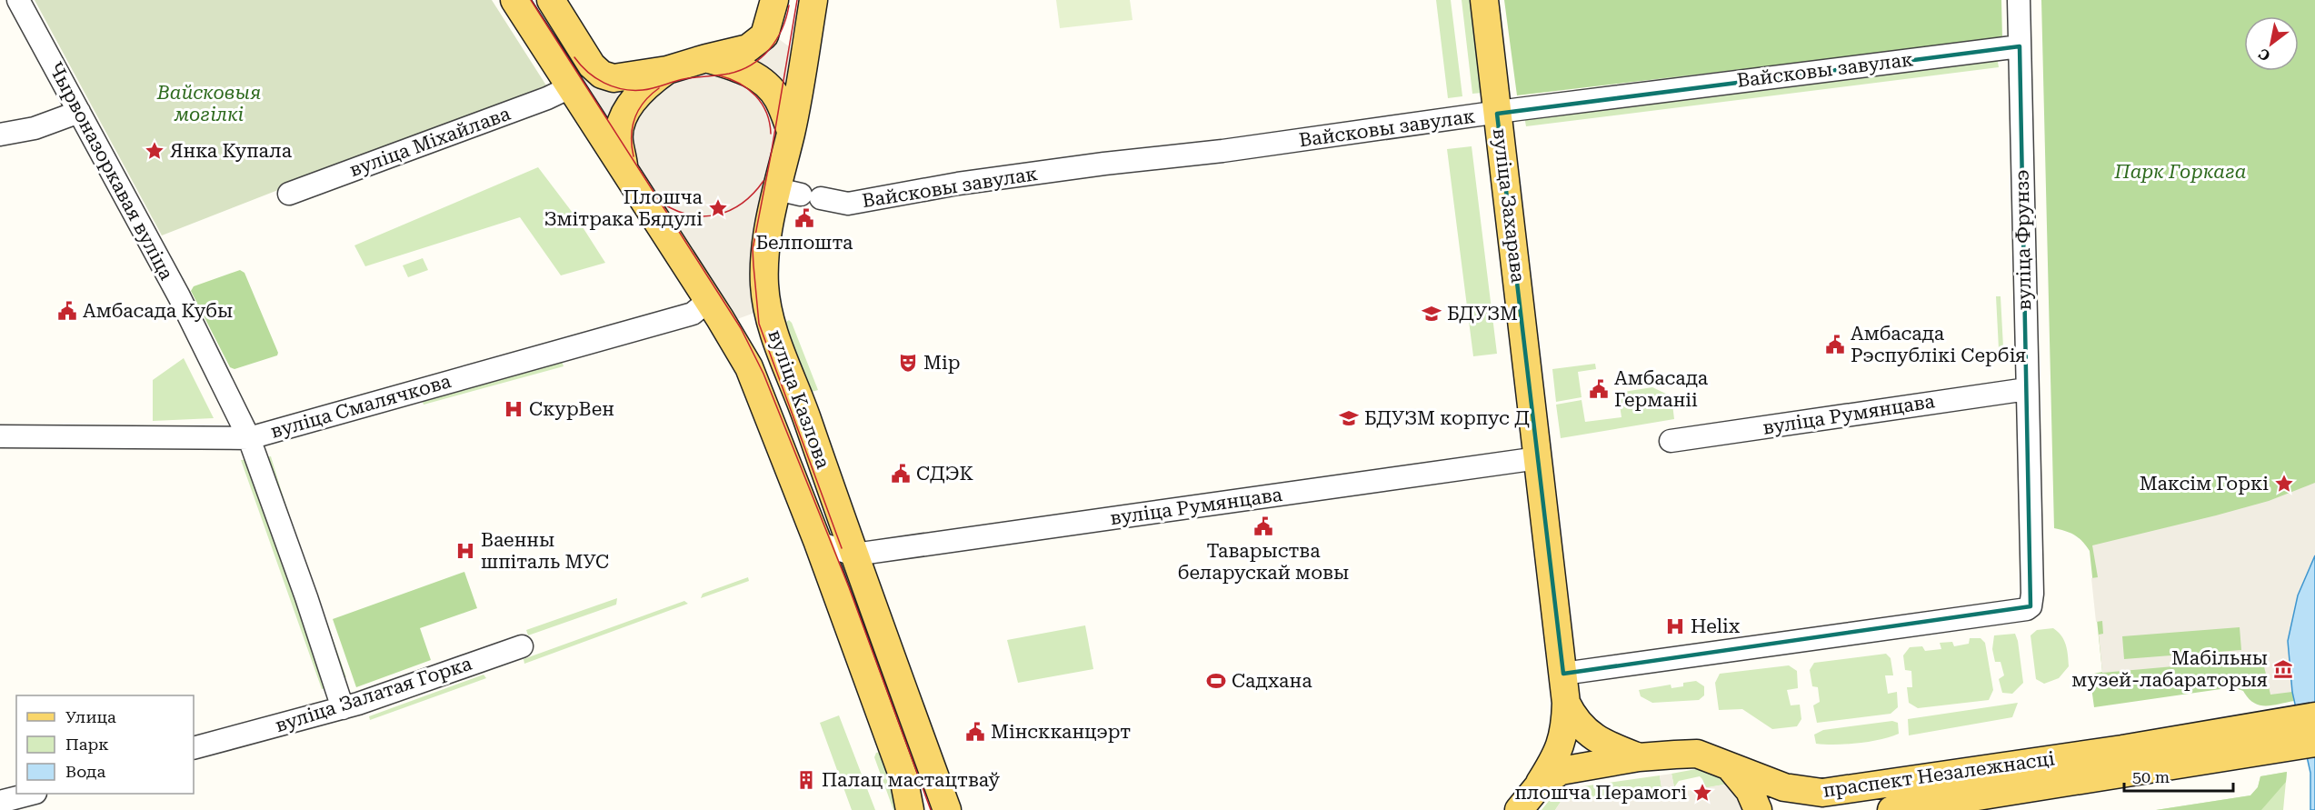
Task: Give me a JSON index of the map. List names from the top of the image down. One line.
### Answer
{"streets":{"main road":["вуліца Захарава","вуліца Казлова","праспект Незалежнасці"],"street":["Вайсковы завулак","вуліца Міхайлава","Чырвоназоркавая вуліца","вуліца Фрунзэ","вуліца Смалячкова","вуліца Румянцава","вуліца Залатая Горка"]},"crossings":[["Вайсковы завулак","вуліца Захарава"],["Вайсковы завулак","вуліца Фрунзэ"],["Вайсковы завулак","вуліца Казлова"],["вуліца Міхайлава","вуліца Казлова"],["Чырвоназоркавая вуліца","вуліца Смалячкова"],["Чырвоназоркавая вуліца","вуліца Залатая Горка"],["вуліца Захарава","вуліца Фрунзэ"],["вуліца Захарава","вуліца Румянцава"],["вуліца Захарава","праспект Незалежнасці"],["вуліца Фрунзэ","вуліца Румянцава"],["вуліца Казлова","вуліца Смалячкова"],["вуліца Казлова","вуліца Румянцава"]],"parks":["Вайсковыя могілкі","Парк Горкага"],"places":{"place":["Янка Купала","Плошча Змітрака Бядулі","Максім Горкі","плошча Перамогі"],"public building":["Белпошта","Амбасада Кубы","Амбасада Рэспублікі Сербія","Амбасада Германіі","СДЭК","Таварыства беларускай мовы","Мінскканцэрт"],"school or university":["БДУЗМ","БДУЗМ корпус Д"],"theatre":["Мір"],"hospital":["СкурВен","Ваенны шпіталь МУС","Helix"],"museum":["Мабільны музей-лабараторыя"],"sports":["Садхана"],"building":["Палац мастацтваў"]},"legend":["Улица","Парк","Вода"],"scale_bar":"50 m","north":"bottom left"}
